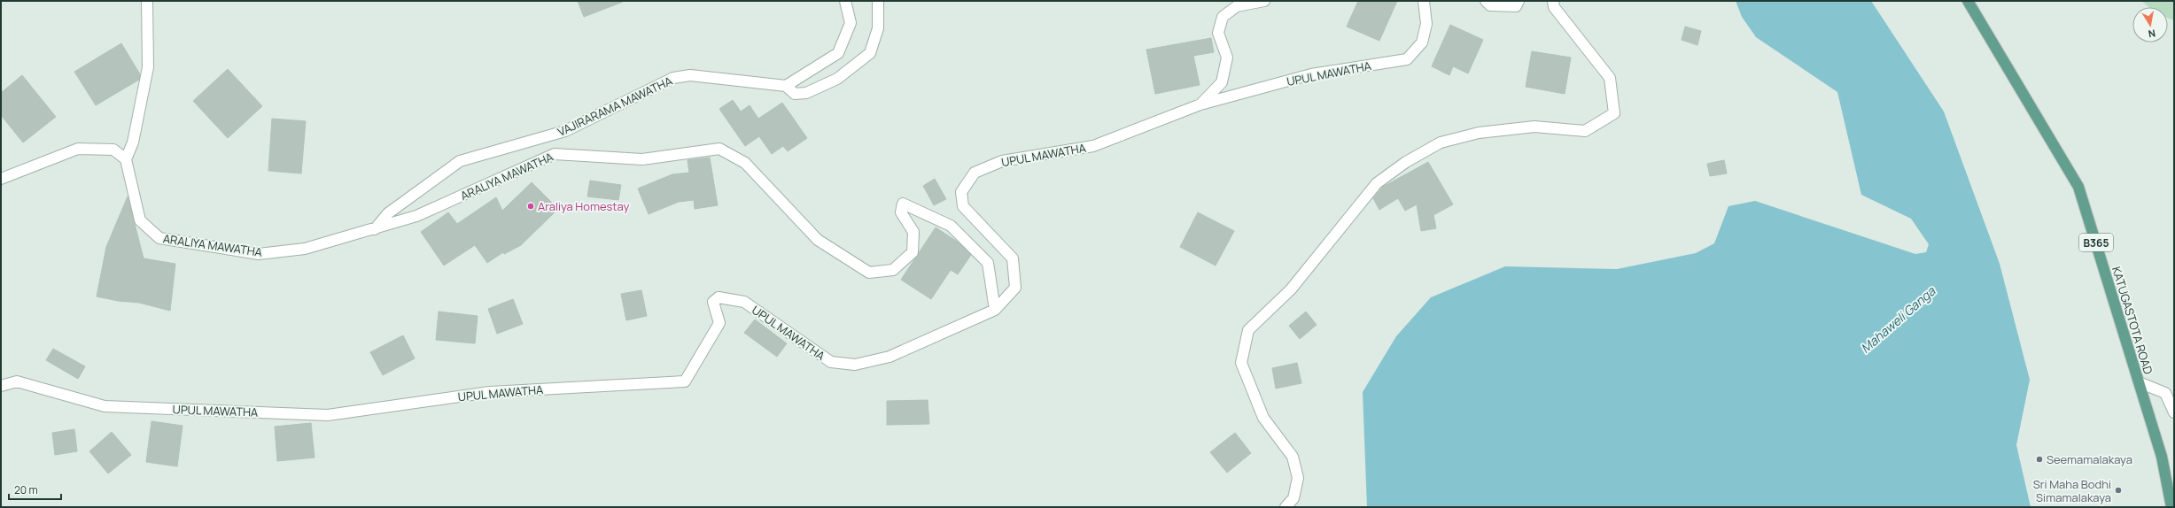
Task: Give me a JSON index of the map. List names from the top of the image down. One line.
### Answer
{"streets":{"main road":["B365","KATUGASTOTA ROAD"],"street":["UPUL MAWATHA","VAJIRARAMA MAWATHA","ARALIYA MAWATHA"]},"crossings":[["UPUL MAWATHA","ARALIYA MAWATHA"],["VAJIRARAMA MAWATHA","ARALIYA MAWATHA"]],"water":["Mahaweli Ganga"],"places":["Araliya Homestay","Seemamalakaya","Sri Maha Bodhi Simamalakaya"],"scale_bar":"20 m","north":"bottom"}
